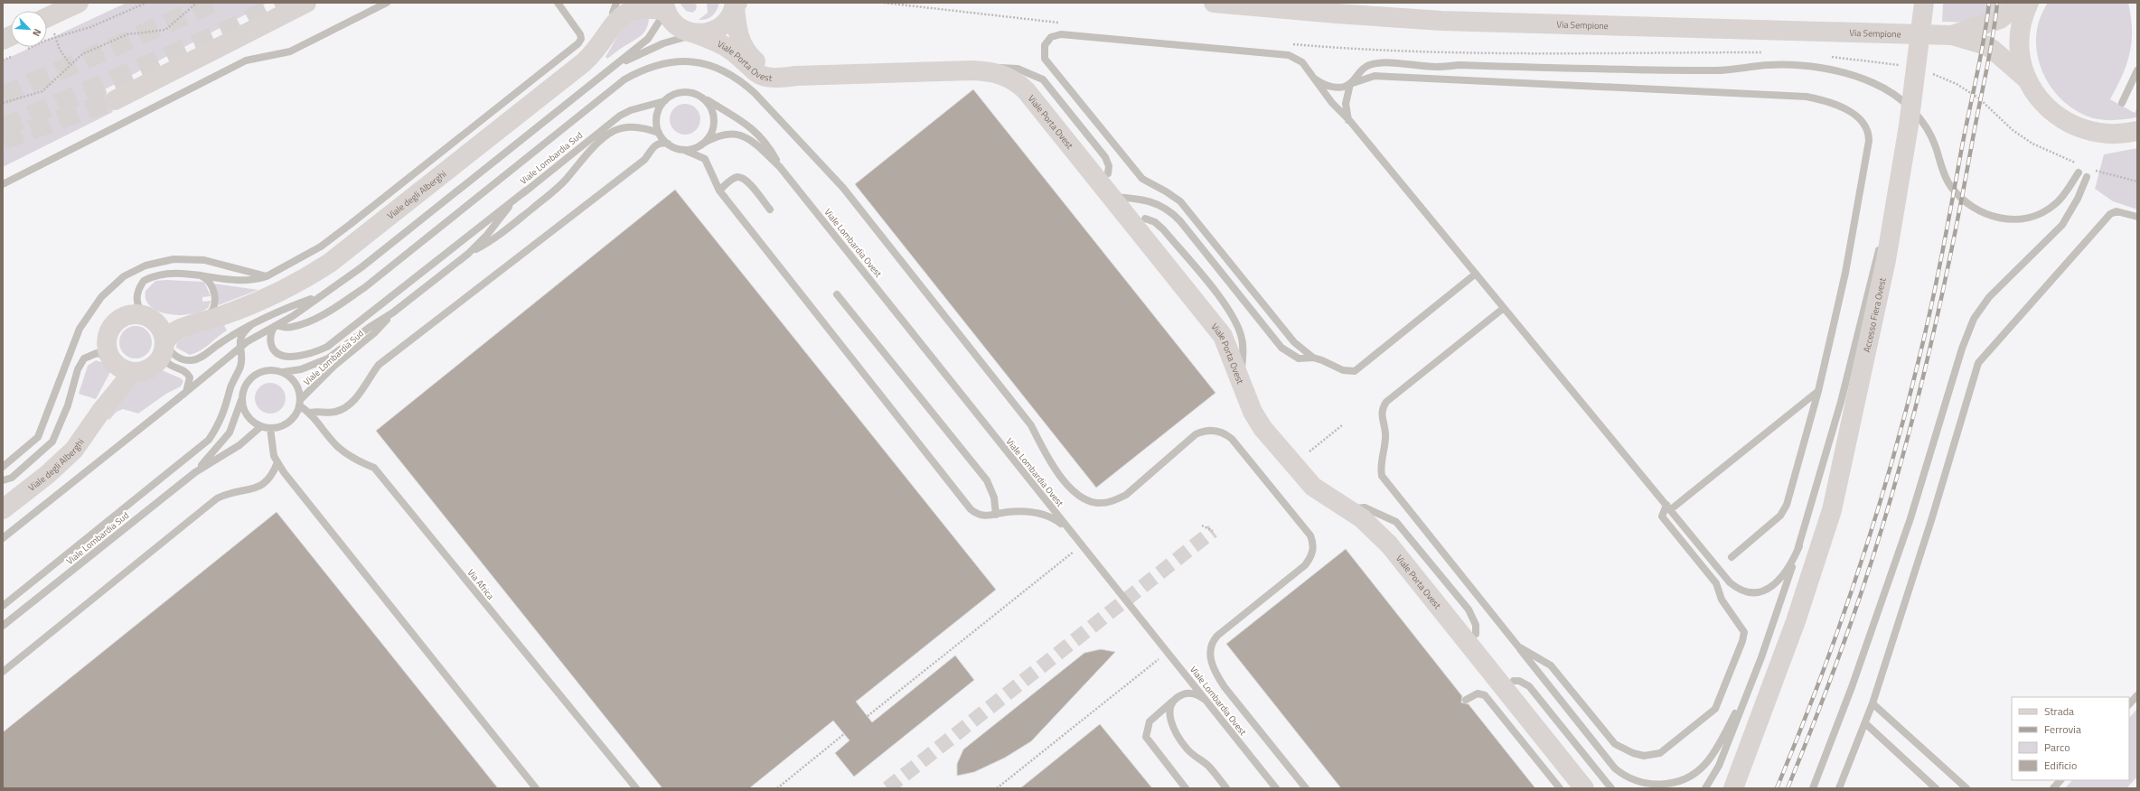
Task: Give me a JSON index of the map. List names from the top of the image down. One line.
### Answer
{"streets":{"main road":["Via Sempione","Viale Porta Ovest","Viale degli Alberghi","Accesso Fiera Ovest"],"lane":["Viale Lombardia Sud","Viale Lombardia Ovest","Via Africa"]},"crossings":[["Viale Porta Ovest","Viale degli Alberghi"],["Viale Lombardia Sud","Viale Lombardia Ovest"],["Viale Lombardia Sud","Via Africa"]],"legend":["Strada","Ferrovia","Parco","Edificio"],"north":"bottom right"}
